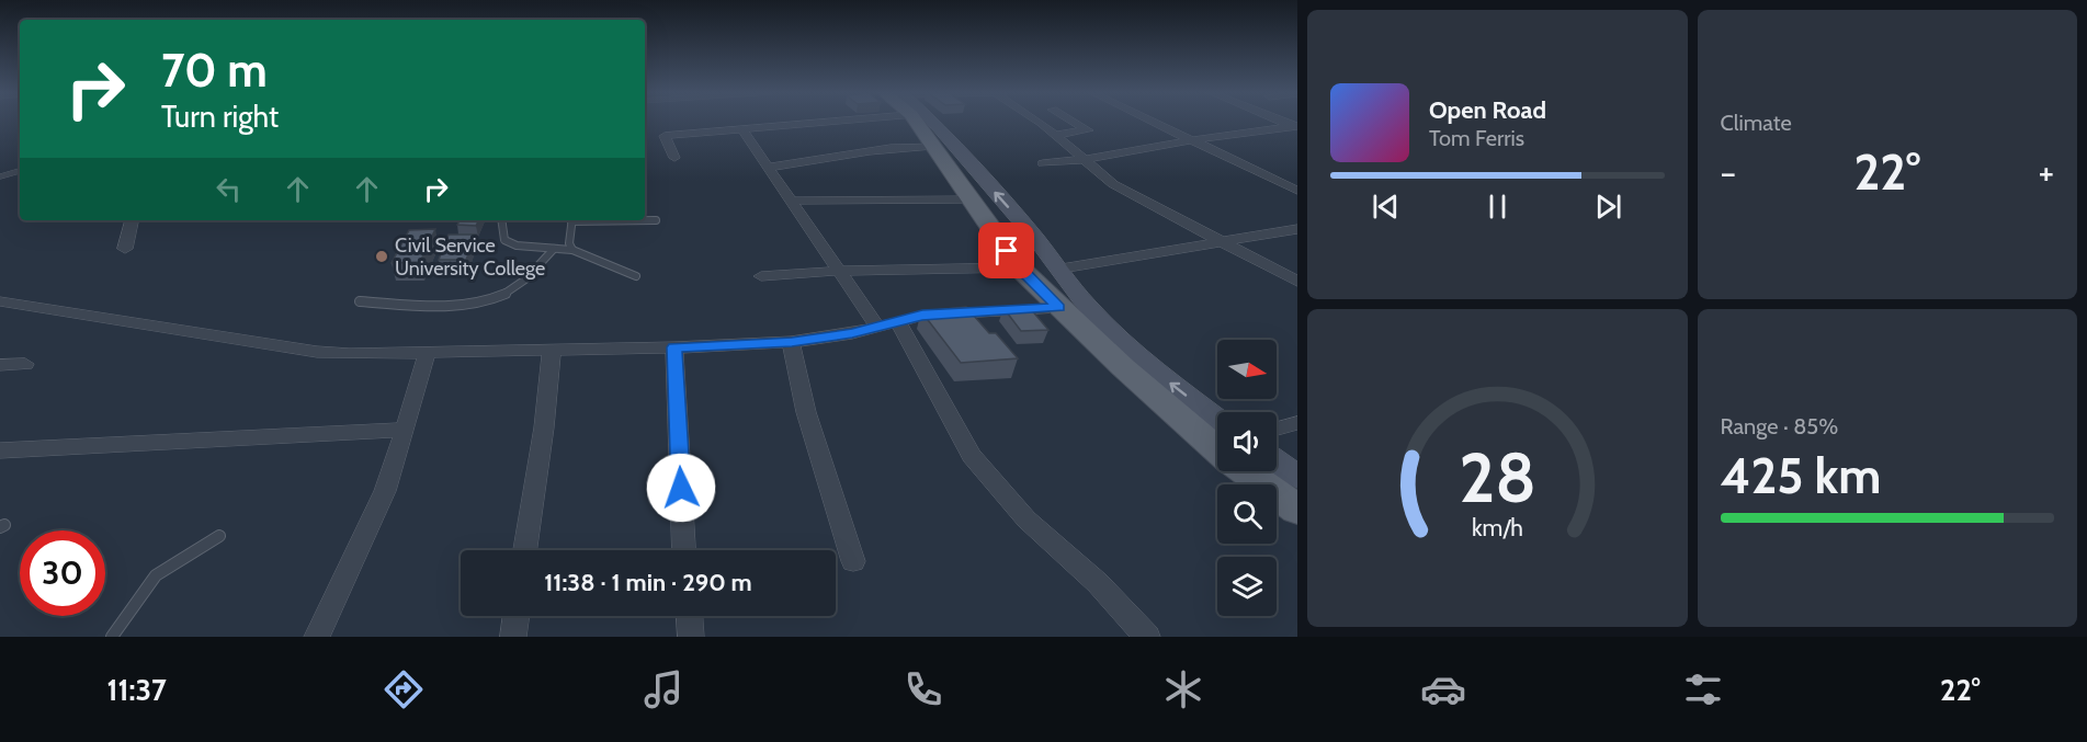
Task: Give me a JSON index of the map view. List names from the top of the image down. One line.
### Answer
{"places":["Civil Service University College"],"north":"right","page":{"tile":["Climate",["Range · 85%","425 km"]],"turn":["70 m","Turn right"],"song":["Open Road","Tom Ferris"],"heat":["−","22°","+"],"limit":"30","trip":"11:38 · 1 min · 290 m","tabs":["11:37","22°"],"gauge":["28","km/h"]}}
